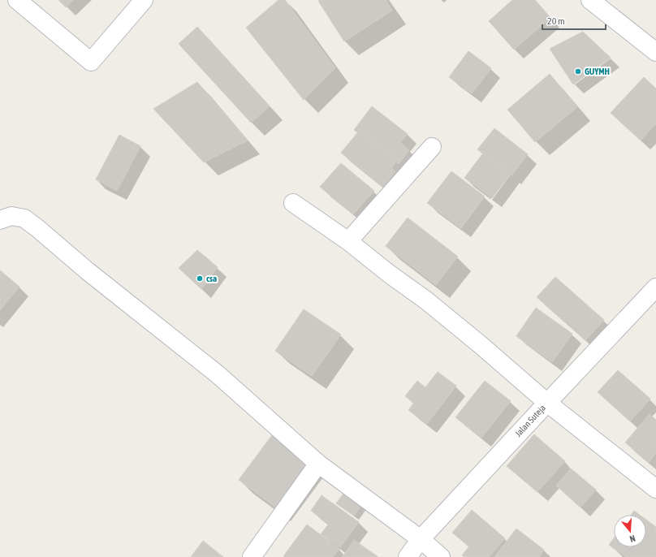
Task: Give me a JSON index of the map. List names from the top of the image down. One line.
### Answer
{"streets":{"street":["Jalan Suteja"]},"places":["GUYMH","csa"],"scale_bar":"20 m","north":"bottom"}
